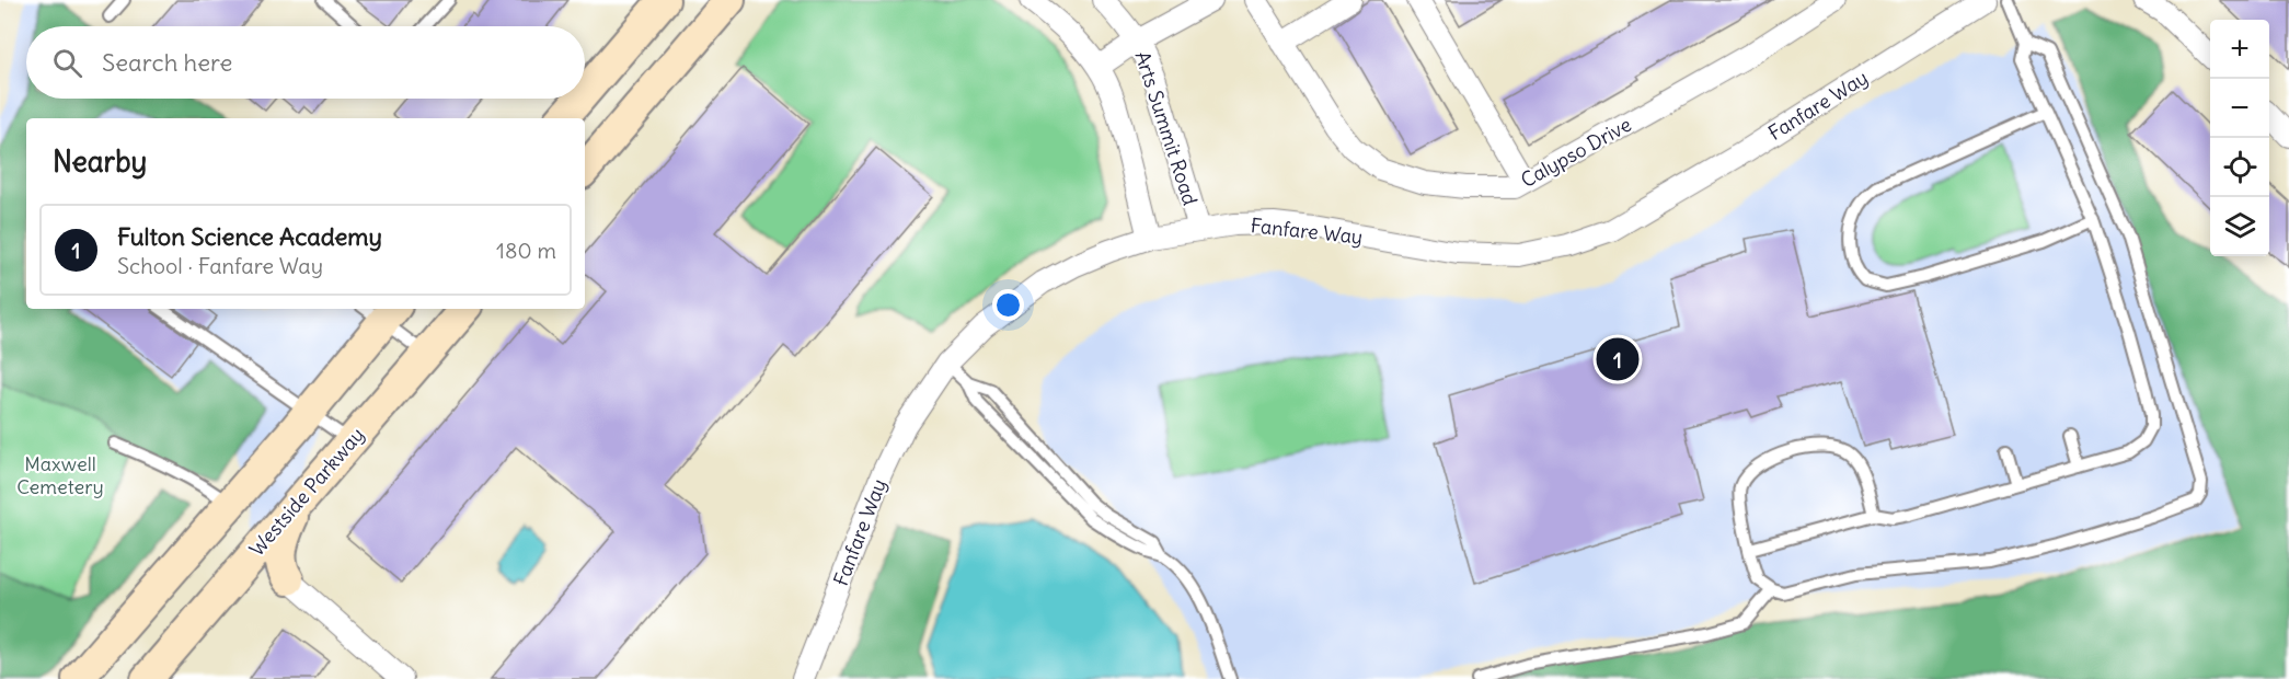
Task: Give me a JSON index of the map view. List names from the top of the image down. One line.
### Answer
{"streets":{"main road":["Westside Parkway"],"street":["Fanfare Way","Arts Summit Road","Calypso Drive"]},"crossings":[["Fanfare Way","Arts Summit Road"]],"parks":["Maxwell Cemetery"],"page":{"map_buttons":["+","−"],"search":"Search here","heading":"Nearby","list":[{"mark":"1","name":"Fulton Science Academy","note":"School · Fanfare Way","value":"180 m"}],"pins":"1"}}
